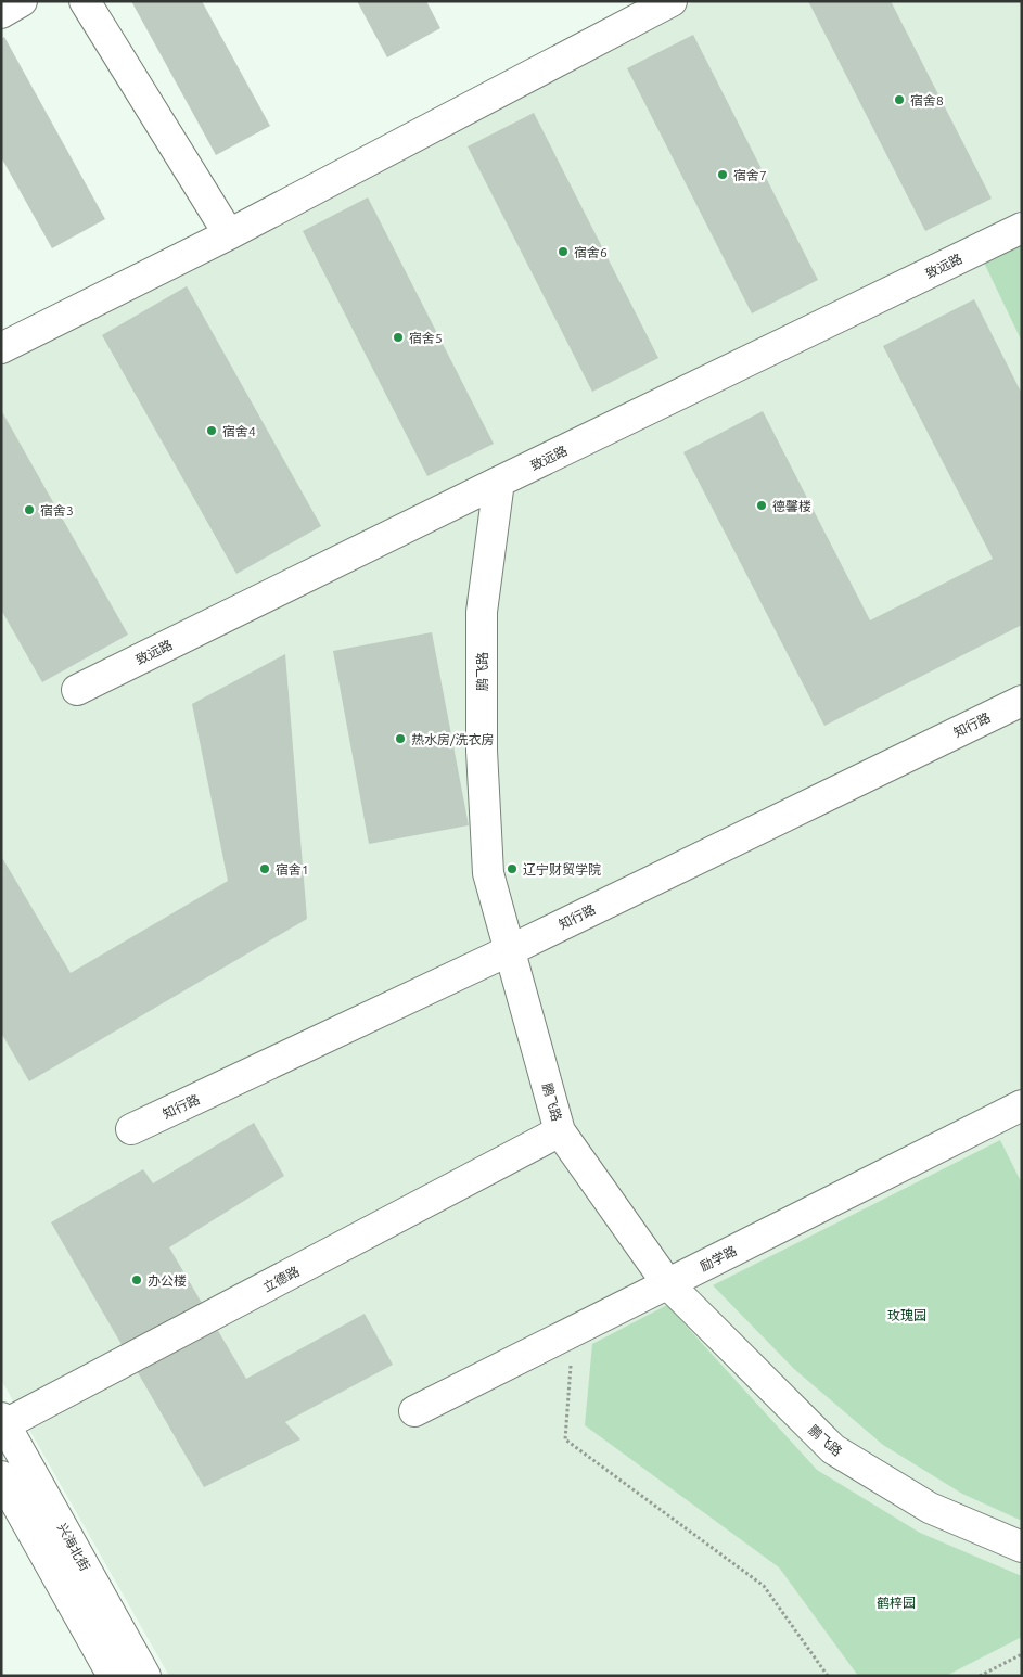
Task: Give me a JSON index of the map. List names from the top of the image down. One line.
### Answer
{"streets":{"street":["致远路","鹏飞路","知行路","励学路","立德路","兴海北街"]},"crossings":[["致远路","鹏飞路"],["鹏飞路","知行路"],["鹏飞路","励学路"],["鹏飞路","立德路"],["立德路","兴海北街"]],"parks":["玫瑰园","鹤梓园"],"places":["宿舍8","宿舍7","宿舍6","宿舍5","宿舍4","德馨楼","宿舍3","热水房/洗衣房","宿舍1","辽宁财贸学院","办公楼"]}
